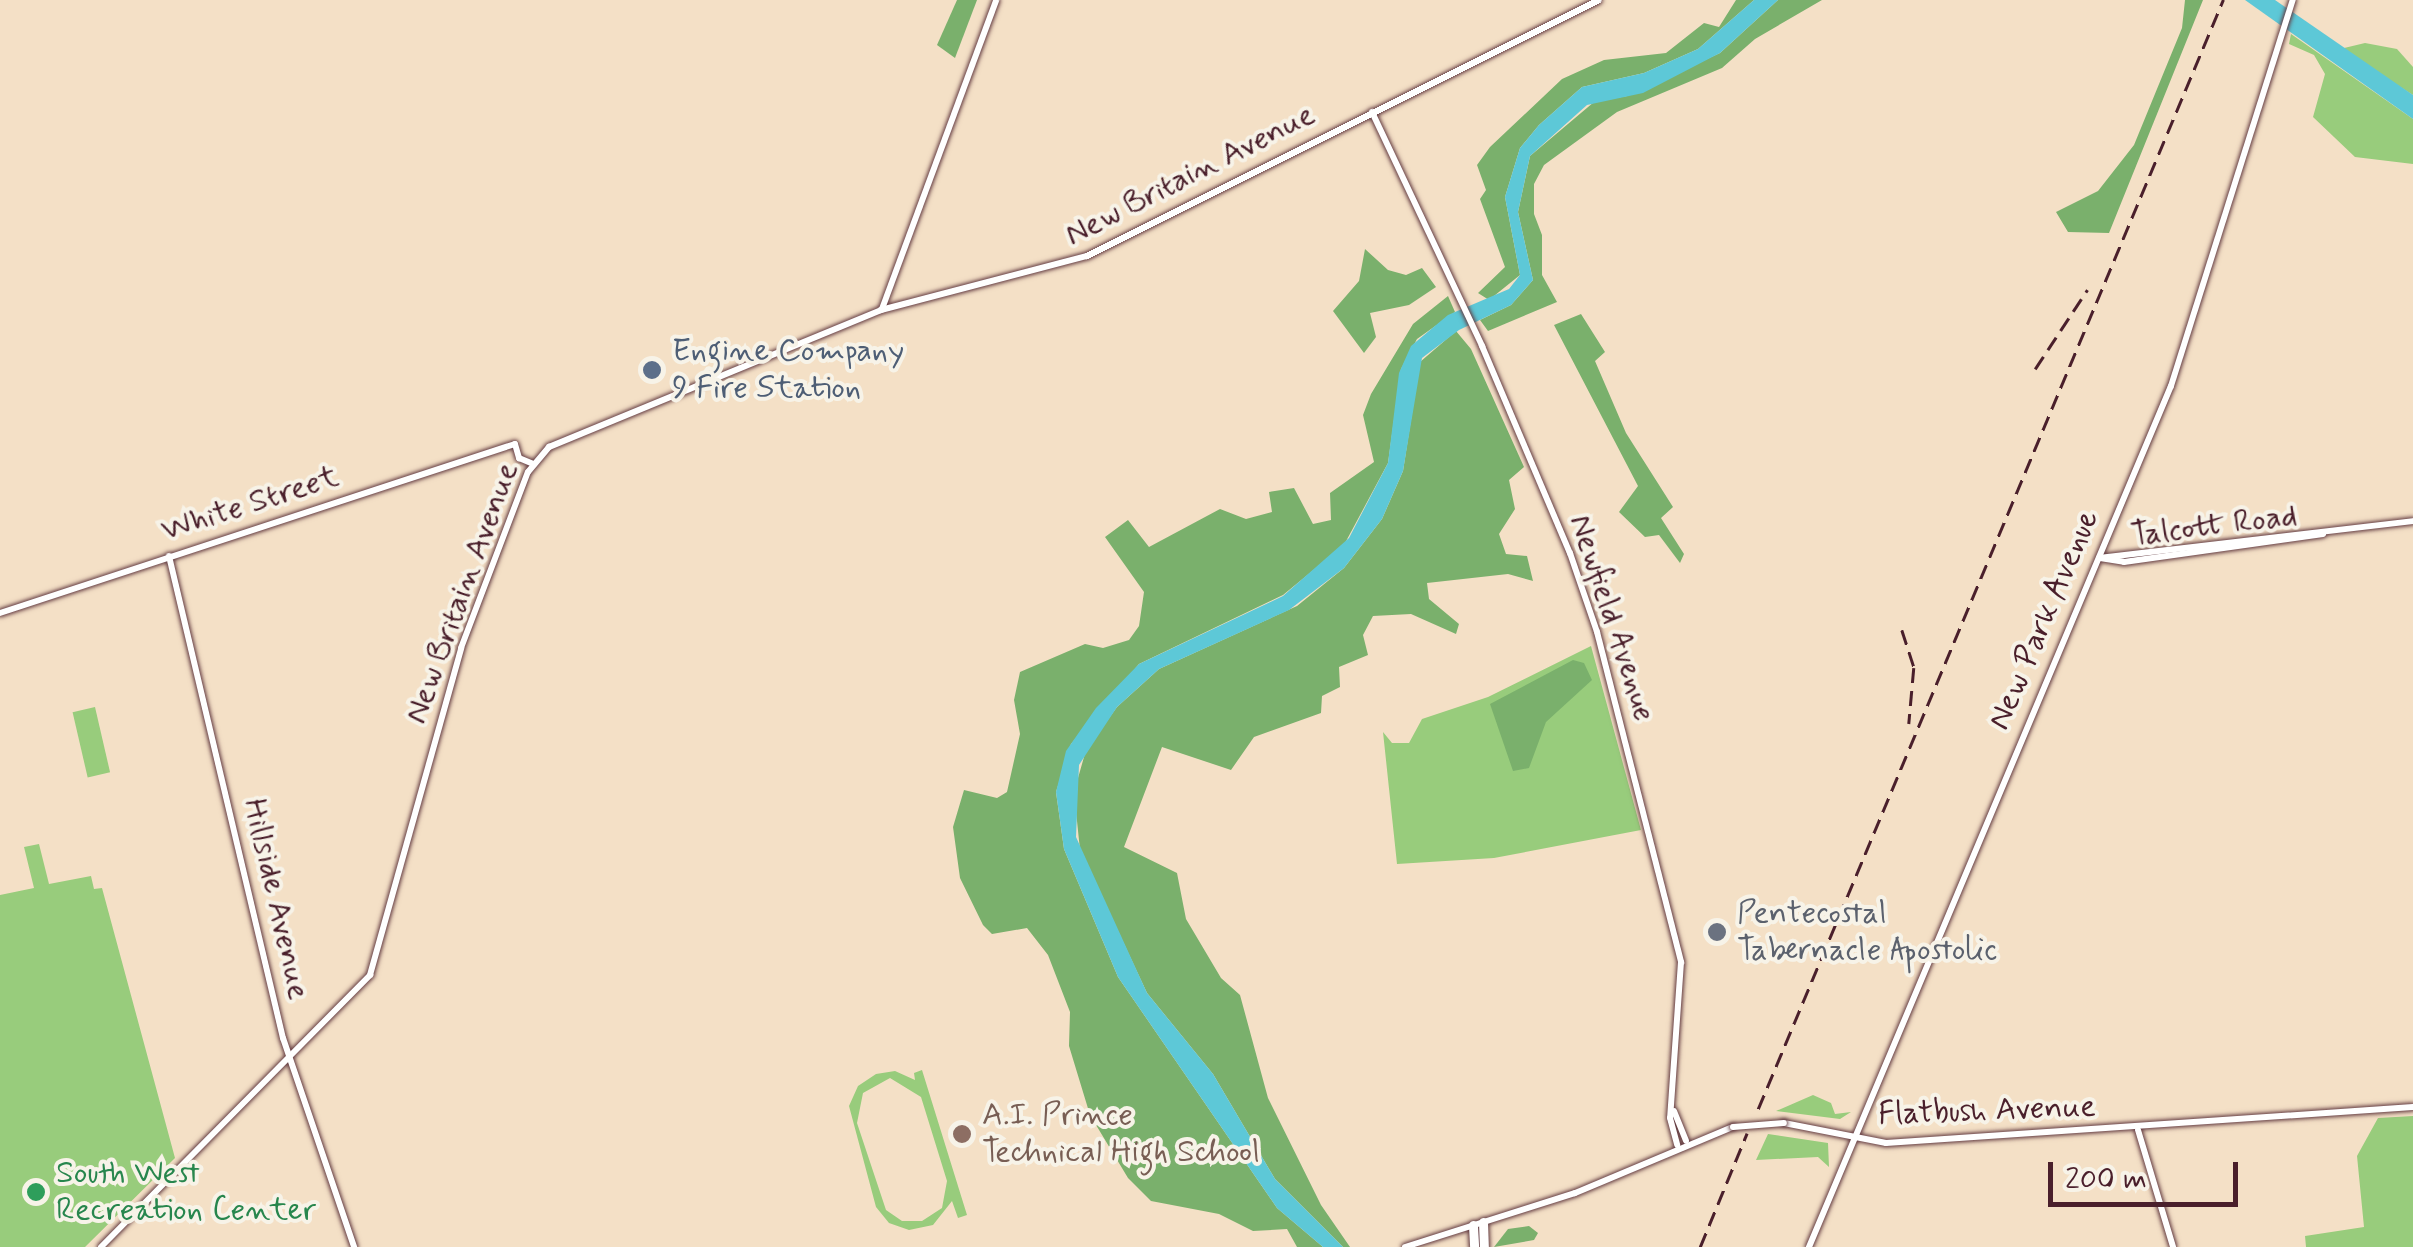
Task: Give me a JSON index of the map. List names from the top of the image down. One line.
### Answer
{"streets":{"main road":["New Britain Avenue","White Street","Talcott Road","Newfield Avenue","New Park Avenue","Hillside Avenue","Flatbush Avenue"]},"crossings":[["New Britain Avenue","White Street"],["New Britain Avenue","Newfield Avenue"],["New Britain Avenue","Hillside Avenue"],["White Street","Hillside Avenue"],["Talcott Road","New Park Avenue"],["Newfield Avenue","Flatbush Avenue"],["New Park Avenue","Flatbush Avenue"]],"places":["Engine Company 9 Fire Station","Pentecostal Tabernacle Apostolic","A.I. Prince Technical High School","South West Recreation Center"],"scale_bar":"200 m"}
